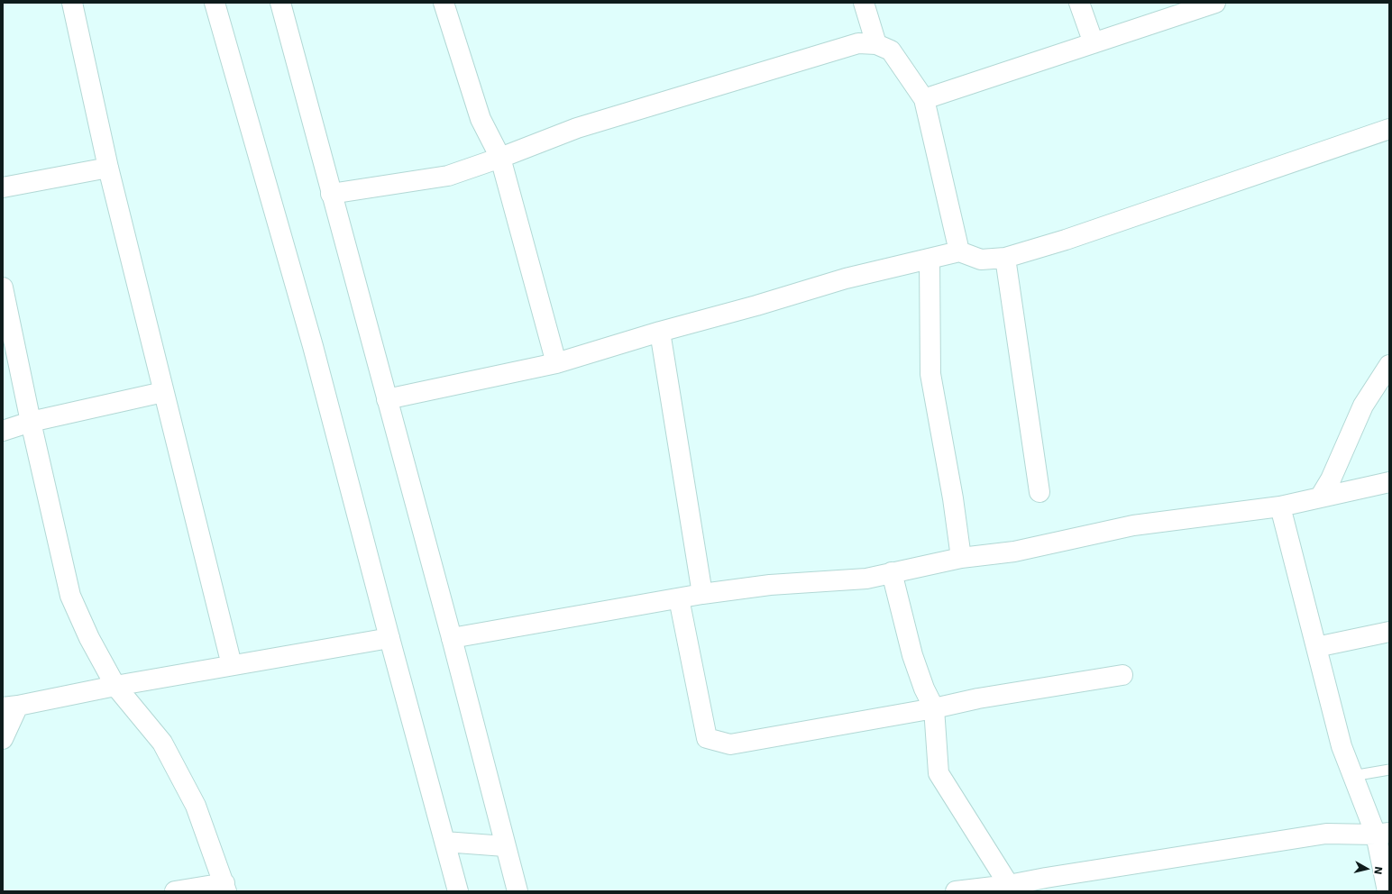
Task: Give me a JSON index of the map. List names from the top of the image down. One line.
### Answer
{"north":"right"}
